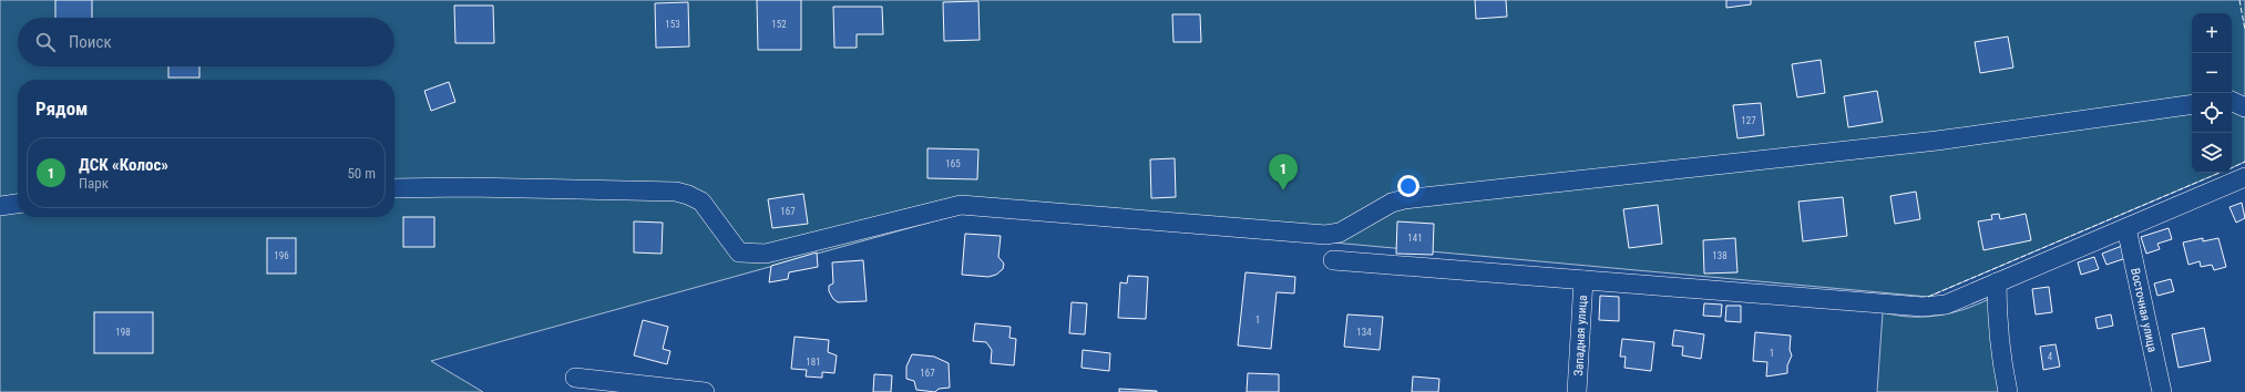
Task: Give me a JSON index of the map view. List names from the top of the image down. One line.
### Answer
{"streets":{"street":["Восточная улица","Западная улица"]},"house_numbers":["153","152","127","165","167","141","196","138","1","198","134","1","4","181","167"],"page":{"map_buttons":["+","−"],"search":"Поиск","heading":"Рядом","list":[{"mark":"1","name":"ДСК «Колос»","note":"Парк","value":"50 m"}],"pins":"1"}}
